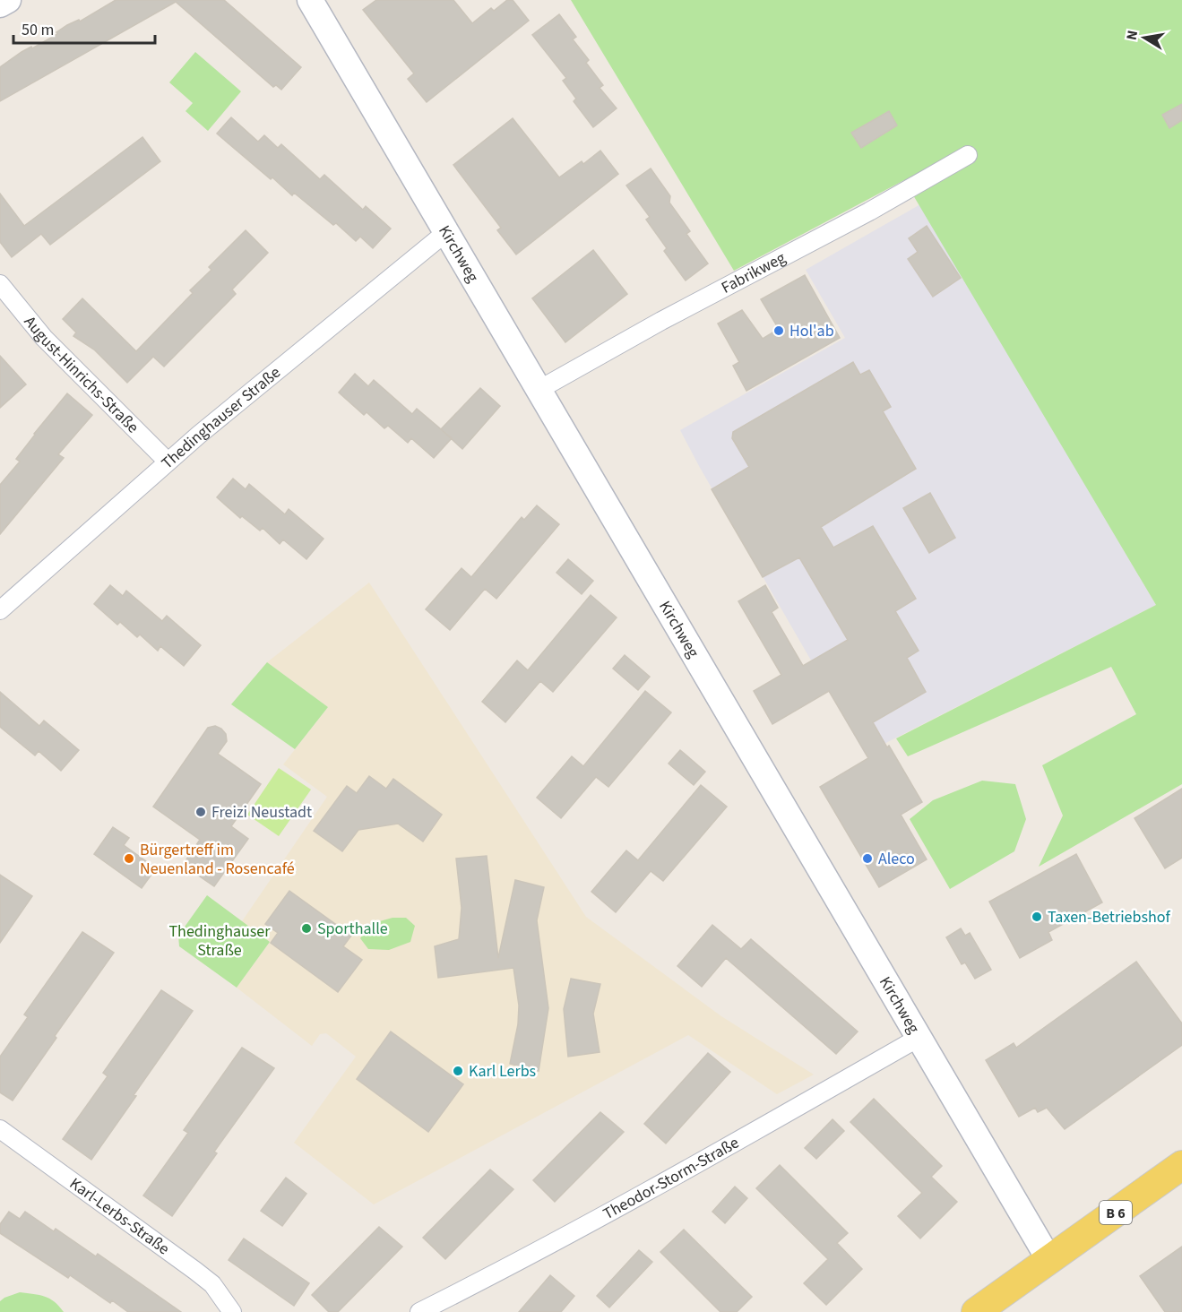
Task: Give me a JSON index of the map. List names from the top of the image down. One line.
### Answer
{"streets":{"main road":["B 6"],"street":["Kirchweg","Fabrikweg","August-Hinrichs-Straße","Thedinghauser Straße","Theodor-Storm-Straße","Karl-Lerbs-Straße"]},"crossings":[["Kirchweg","Fabrikweg"],["Kirchweg","Thedinghauser Straße"],["Kirchweg","Theodor-Storm-Straße"],["Kirchweg","B 6"],["August-Hinrichs-Straße","Thedinghauser Straße"]],"parks":["Thedinghauser Straße"],"places":["Hol'ab","Freizi Neustadt","Bürgertreff im Neuenland - Rosencafé","Aleco","Taxen-Betriebshof","Sporthalle","Karl Lerbs"],"scale_bar":"50 m","north":"left"}
